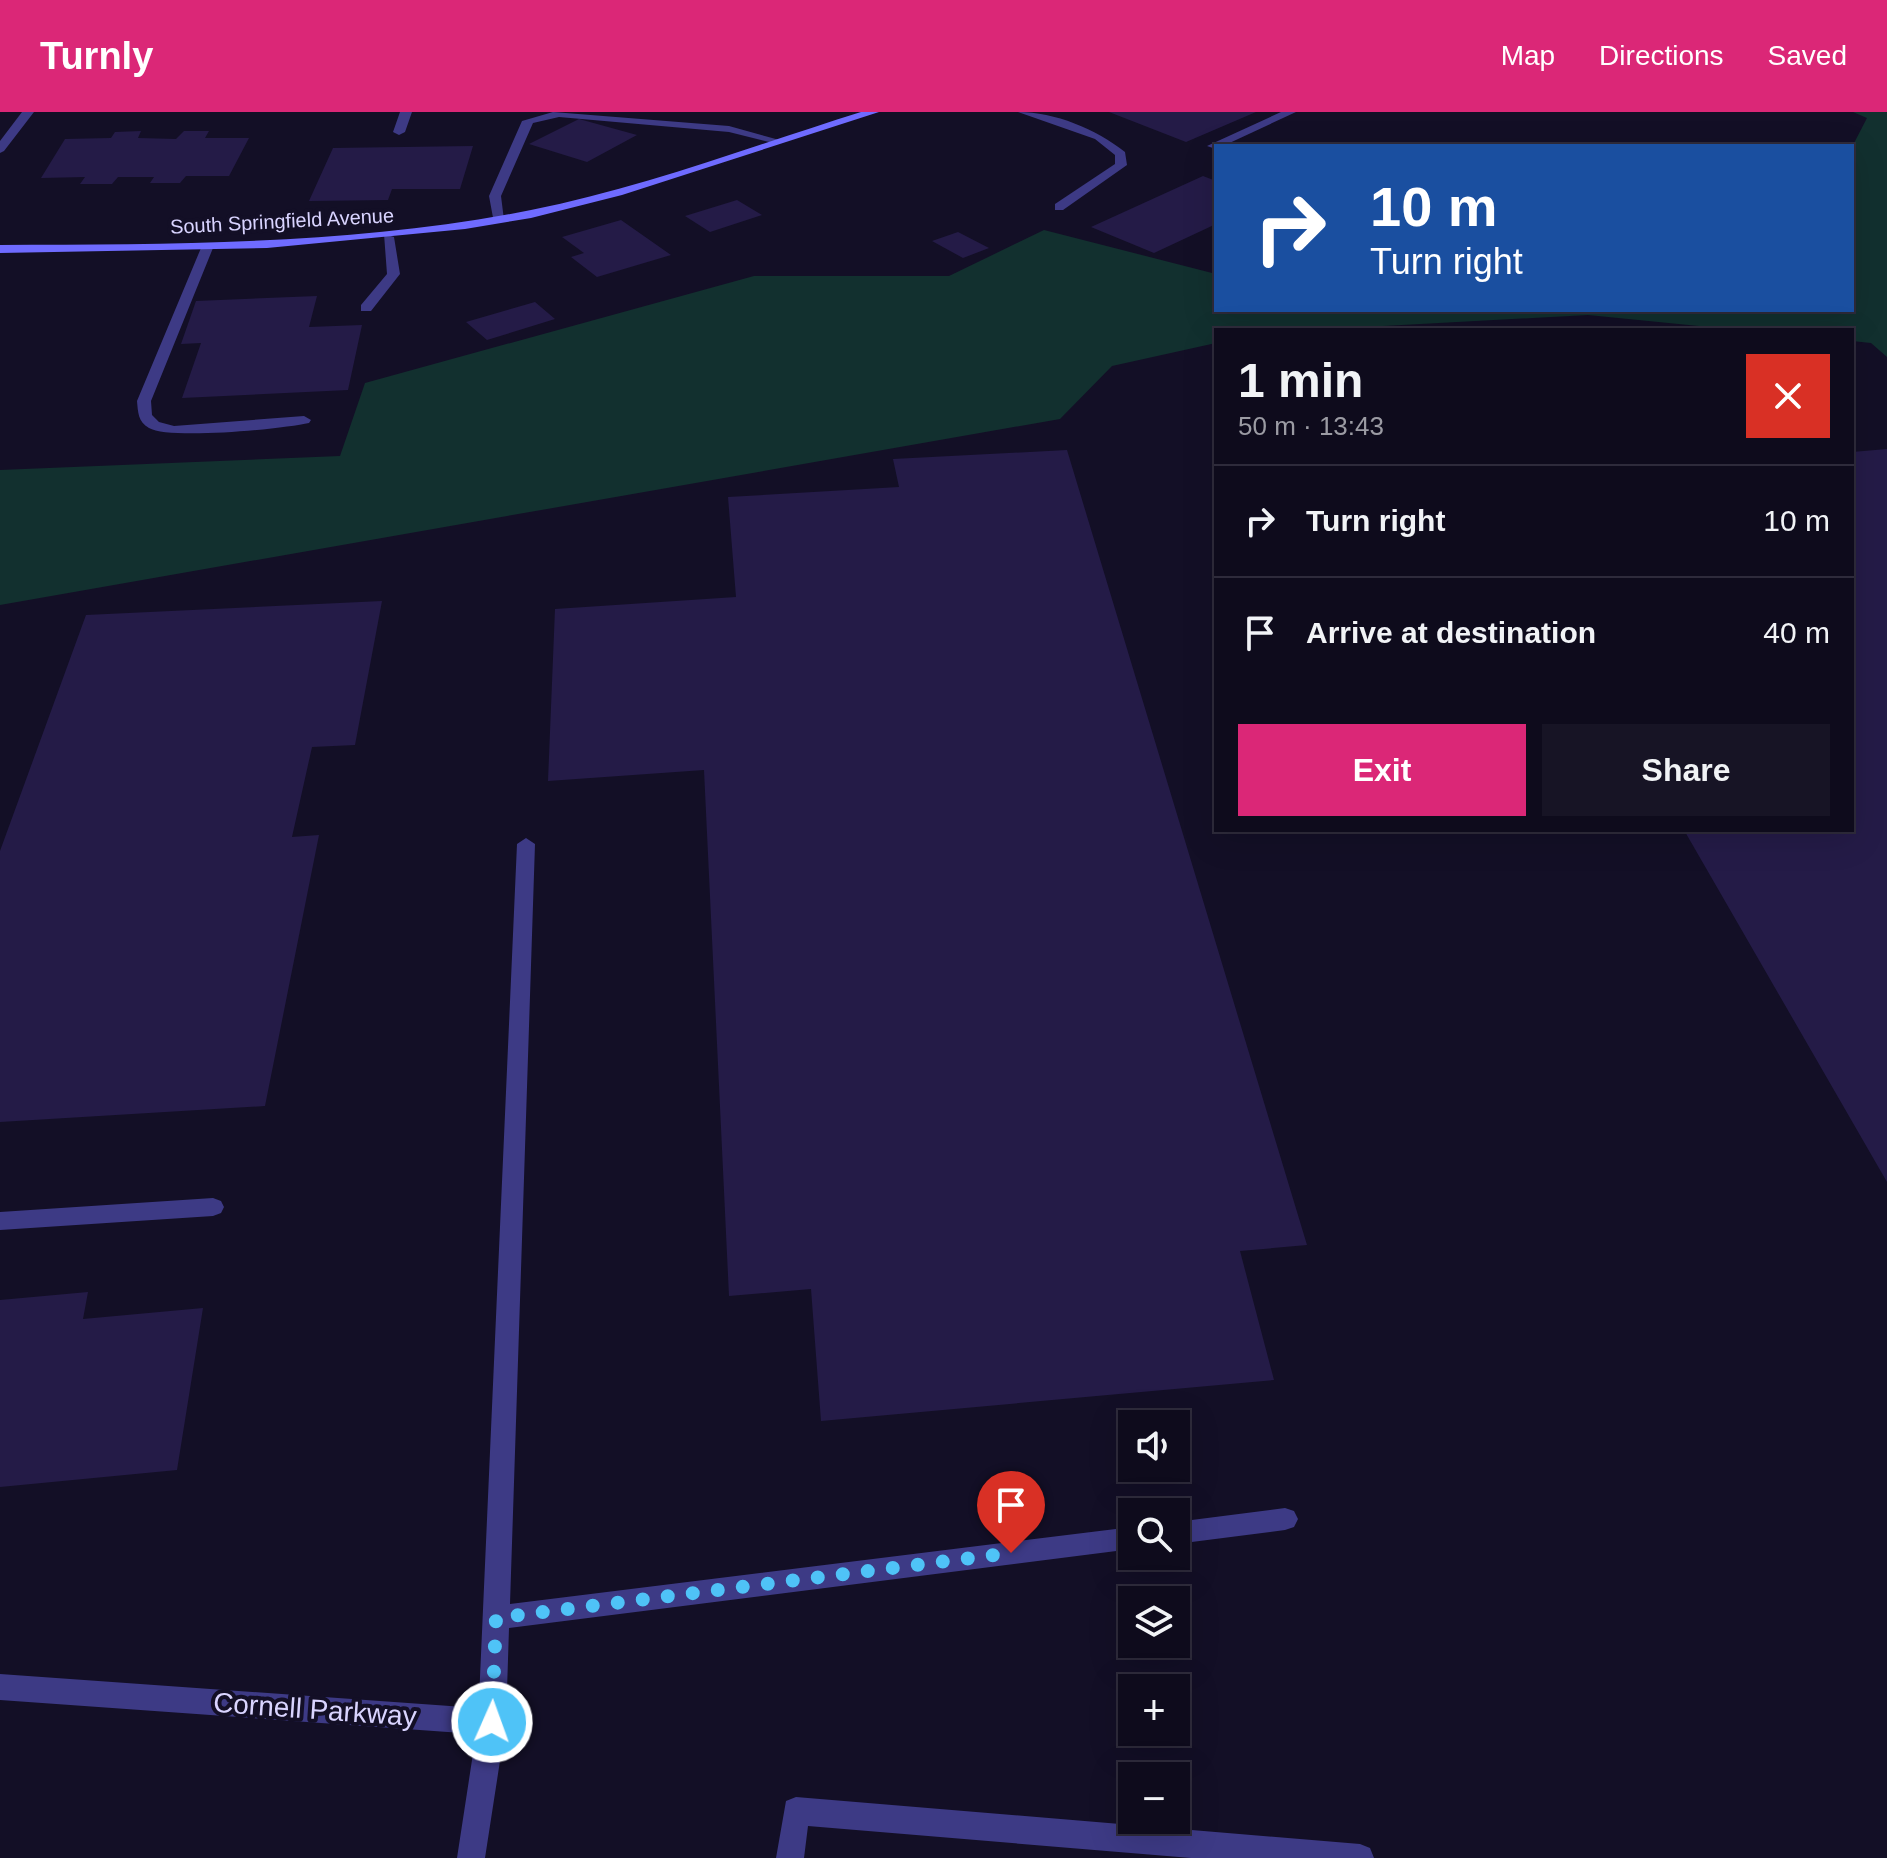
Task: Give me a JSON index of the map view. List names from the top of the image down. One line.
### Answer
{"streets":{"main road":["South Springfield Avenue"],"street":["Cornell Parkway"]},"page":{"header":"Turnly","nav":["Map","Directions","Saved"],"turn":["10 m","Turn right"],"heading":["1 min","50 m · 13:43"],"list":[{"name":"Turn right","value":"10 m"},{"name":"Arrive at destination","value":"40 m"}],"buttons":["Exit","Share"],"map_buttons":["+","−"]}}
